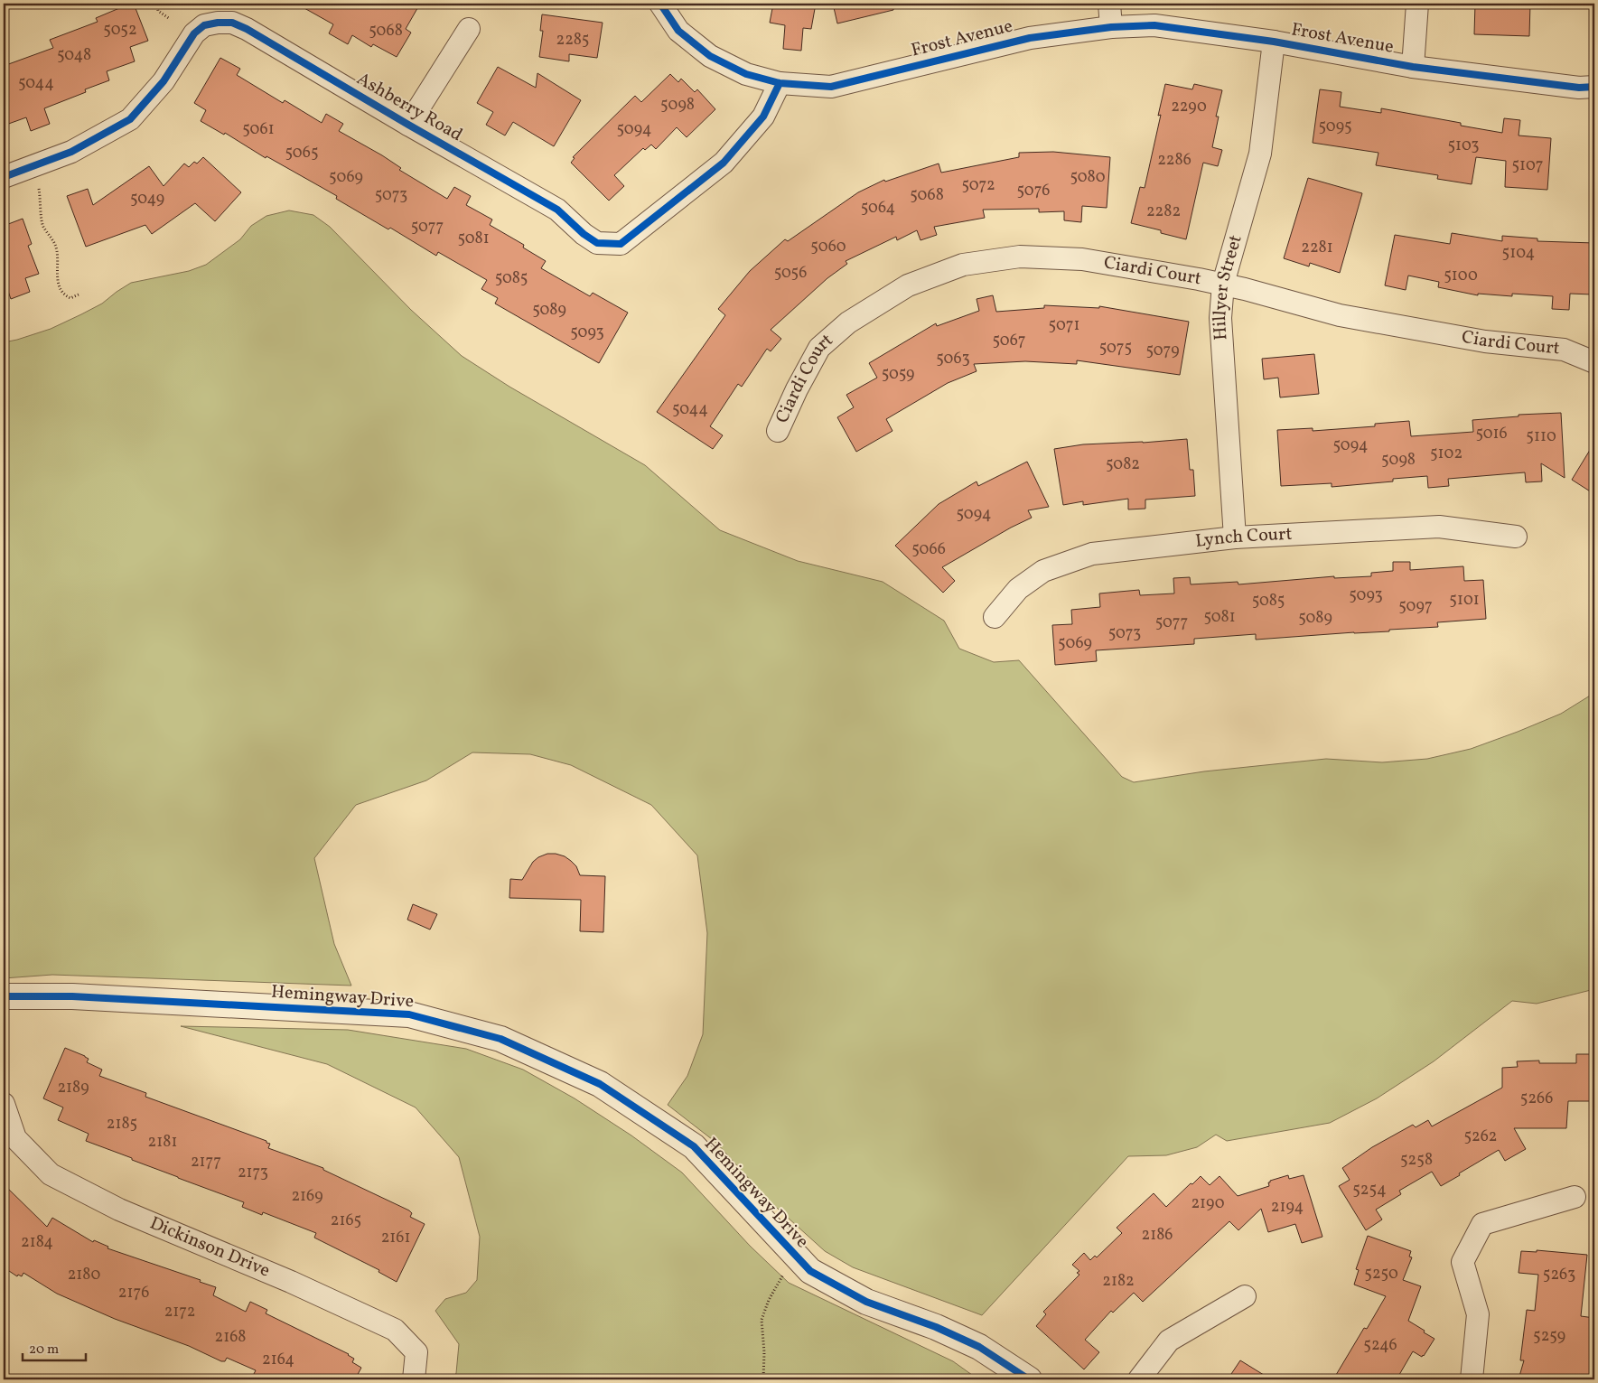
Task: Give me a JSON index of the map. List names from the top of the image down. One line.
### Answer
{"streets":{"street":["Frost Avenue","Ashberry Road","Ciardi Court","Hillyer Street","Lynch Court","Hemingway Drive","Dickinson Drive"]},"crossings":[["Frost Avenue","Ashberry Road"],["Frost Avenue","Hillyer Street"],["Ciardi Court","Hillyer Street"],["Hillyer Street","Lynch Court"]],"house_numbers":["5052","5068","2285","5048","5044","5098","2290","5095","5061","5094","5103","5065","2286","5107","5069","5080","5072","5076","5073","5068","5049","5064","2282","5077","5081","5060","2281","5104","5056","5100","5085","5089","5071","5093","5067","5075","5079","5063","5059","5044","5016","5110","5094","5102","5098","5082","5094","5066","5093","5101","5085","5097","5081","5089","5077","5073","5069","2189","5266","2185","5262","2181","5258","2177","2173","5254","2169","2190","2194","2165","2186","2161","2184","5250","2180","5263","2182","2176","2172","5259","2168","5246","2164"],"scale_bar":"20 m"}
